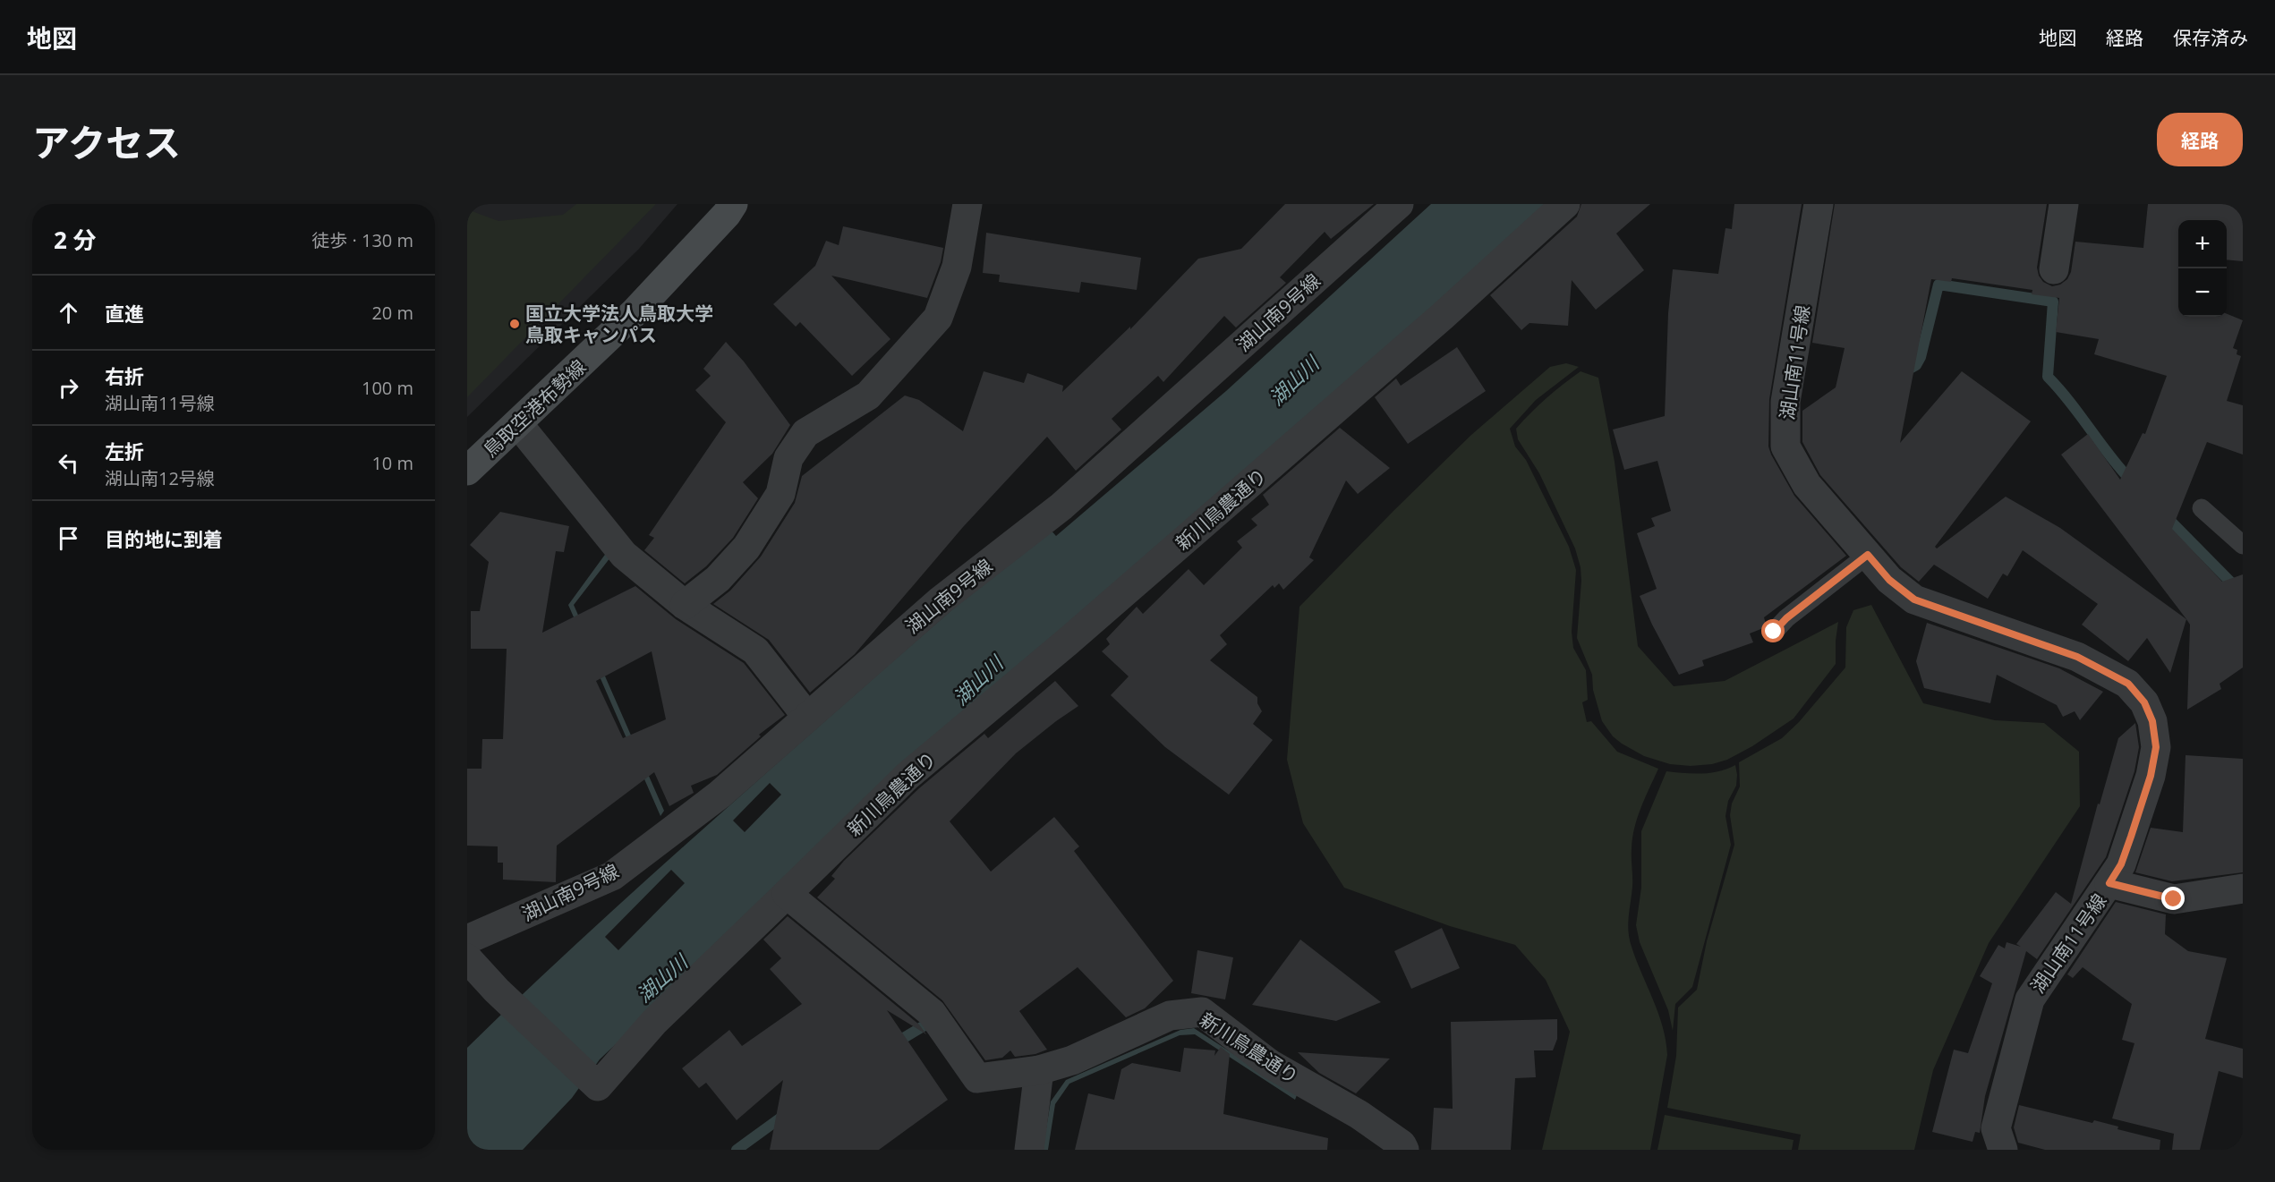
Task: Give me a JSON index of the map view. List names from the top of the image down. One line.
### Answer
{"streets":{"main road":["鳥取空港布勢線"],"street":["湖山南9号線","湖山南11号線","新川鳥農通り"]},"water":["湖山川"],"places":["国立大学法人鳥取大学 鳥取キャンパス"],"page":{"header":"地図","nav":["地図","経路","保存済み"],"title":"アクセス","buttons":"経路","heading":["2 分","徒歩 · 130 m"],"map_buttons":["+","−"],"list":[["直進","20 m"],["右折","湖山南11号線","100 m"],["左折","湖山南12号線","10 m"],"目的地に到着"]}}
